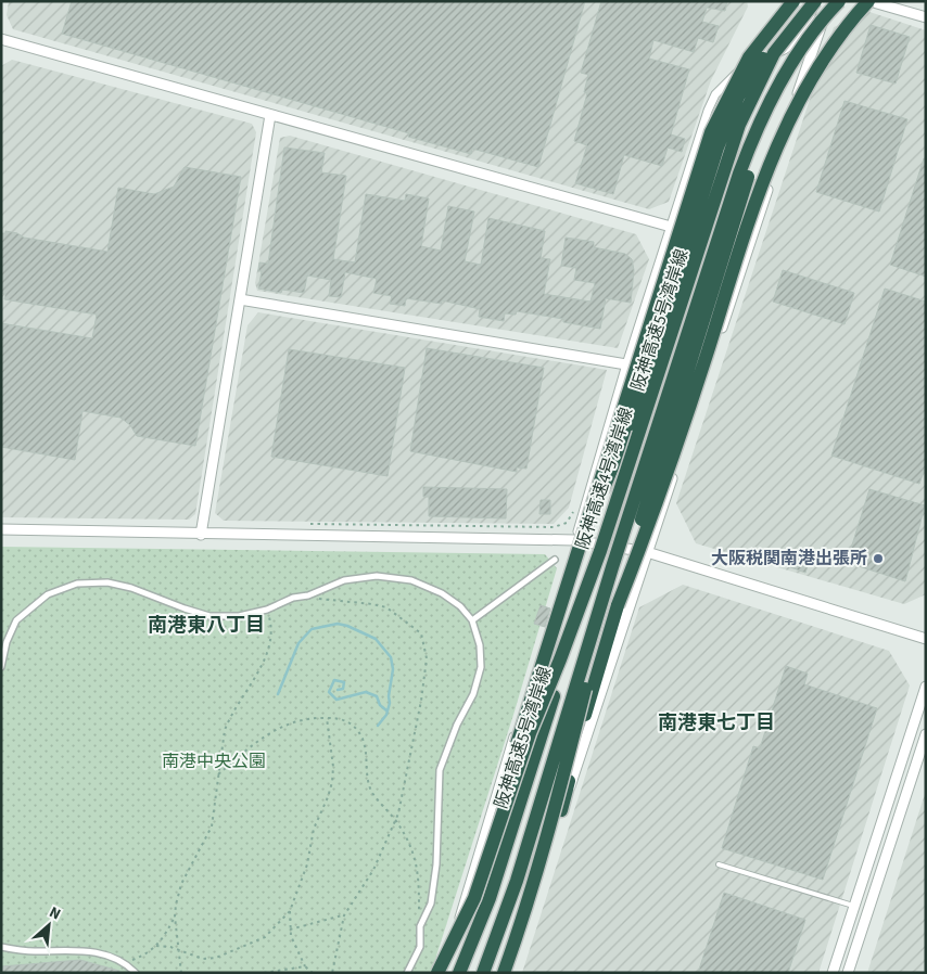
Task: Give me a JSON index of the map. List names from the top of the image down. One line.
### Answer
{"streets":{"highway":["阪神高速5号湾岸線","阪神高速4号湾岸線"]},"districts":["南港東八丁目","南港東七丁目"],"parks":["南港中央公園"],"places":["大阪税関南港出張所"],"north":"top right"}
